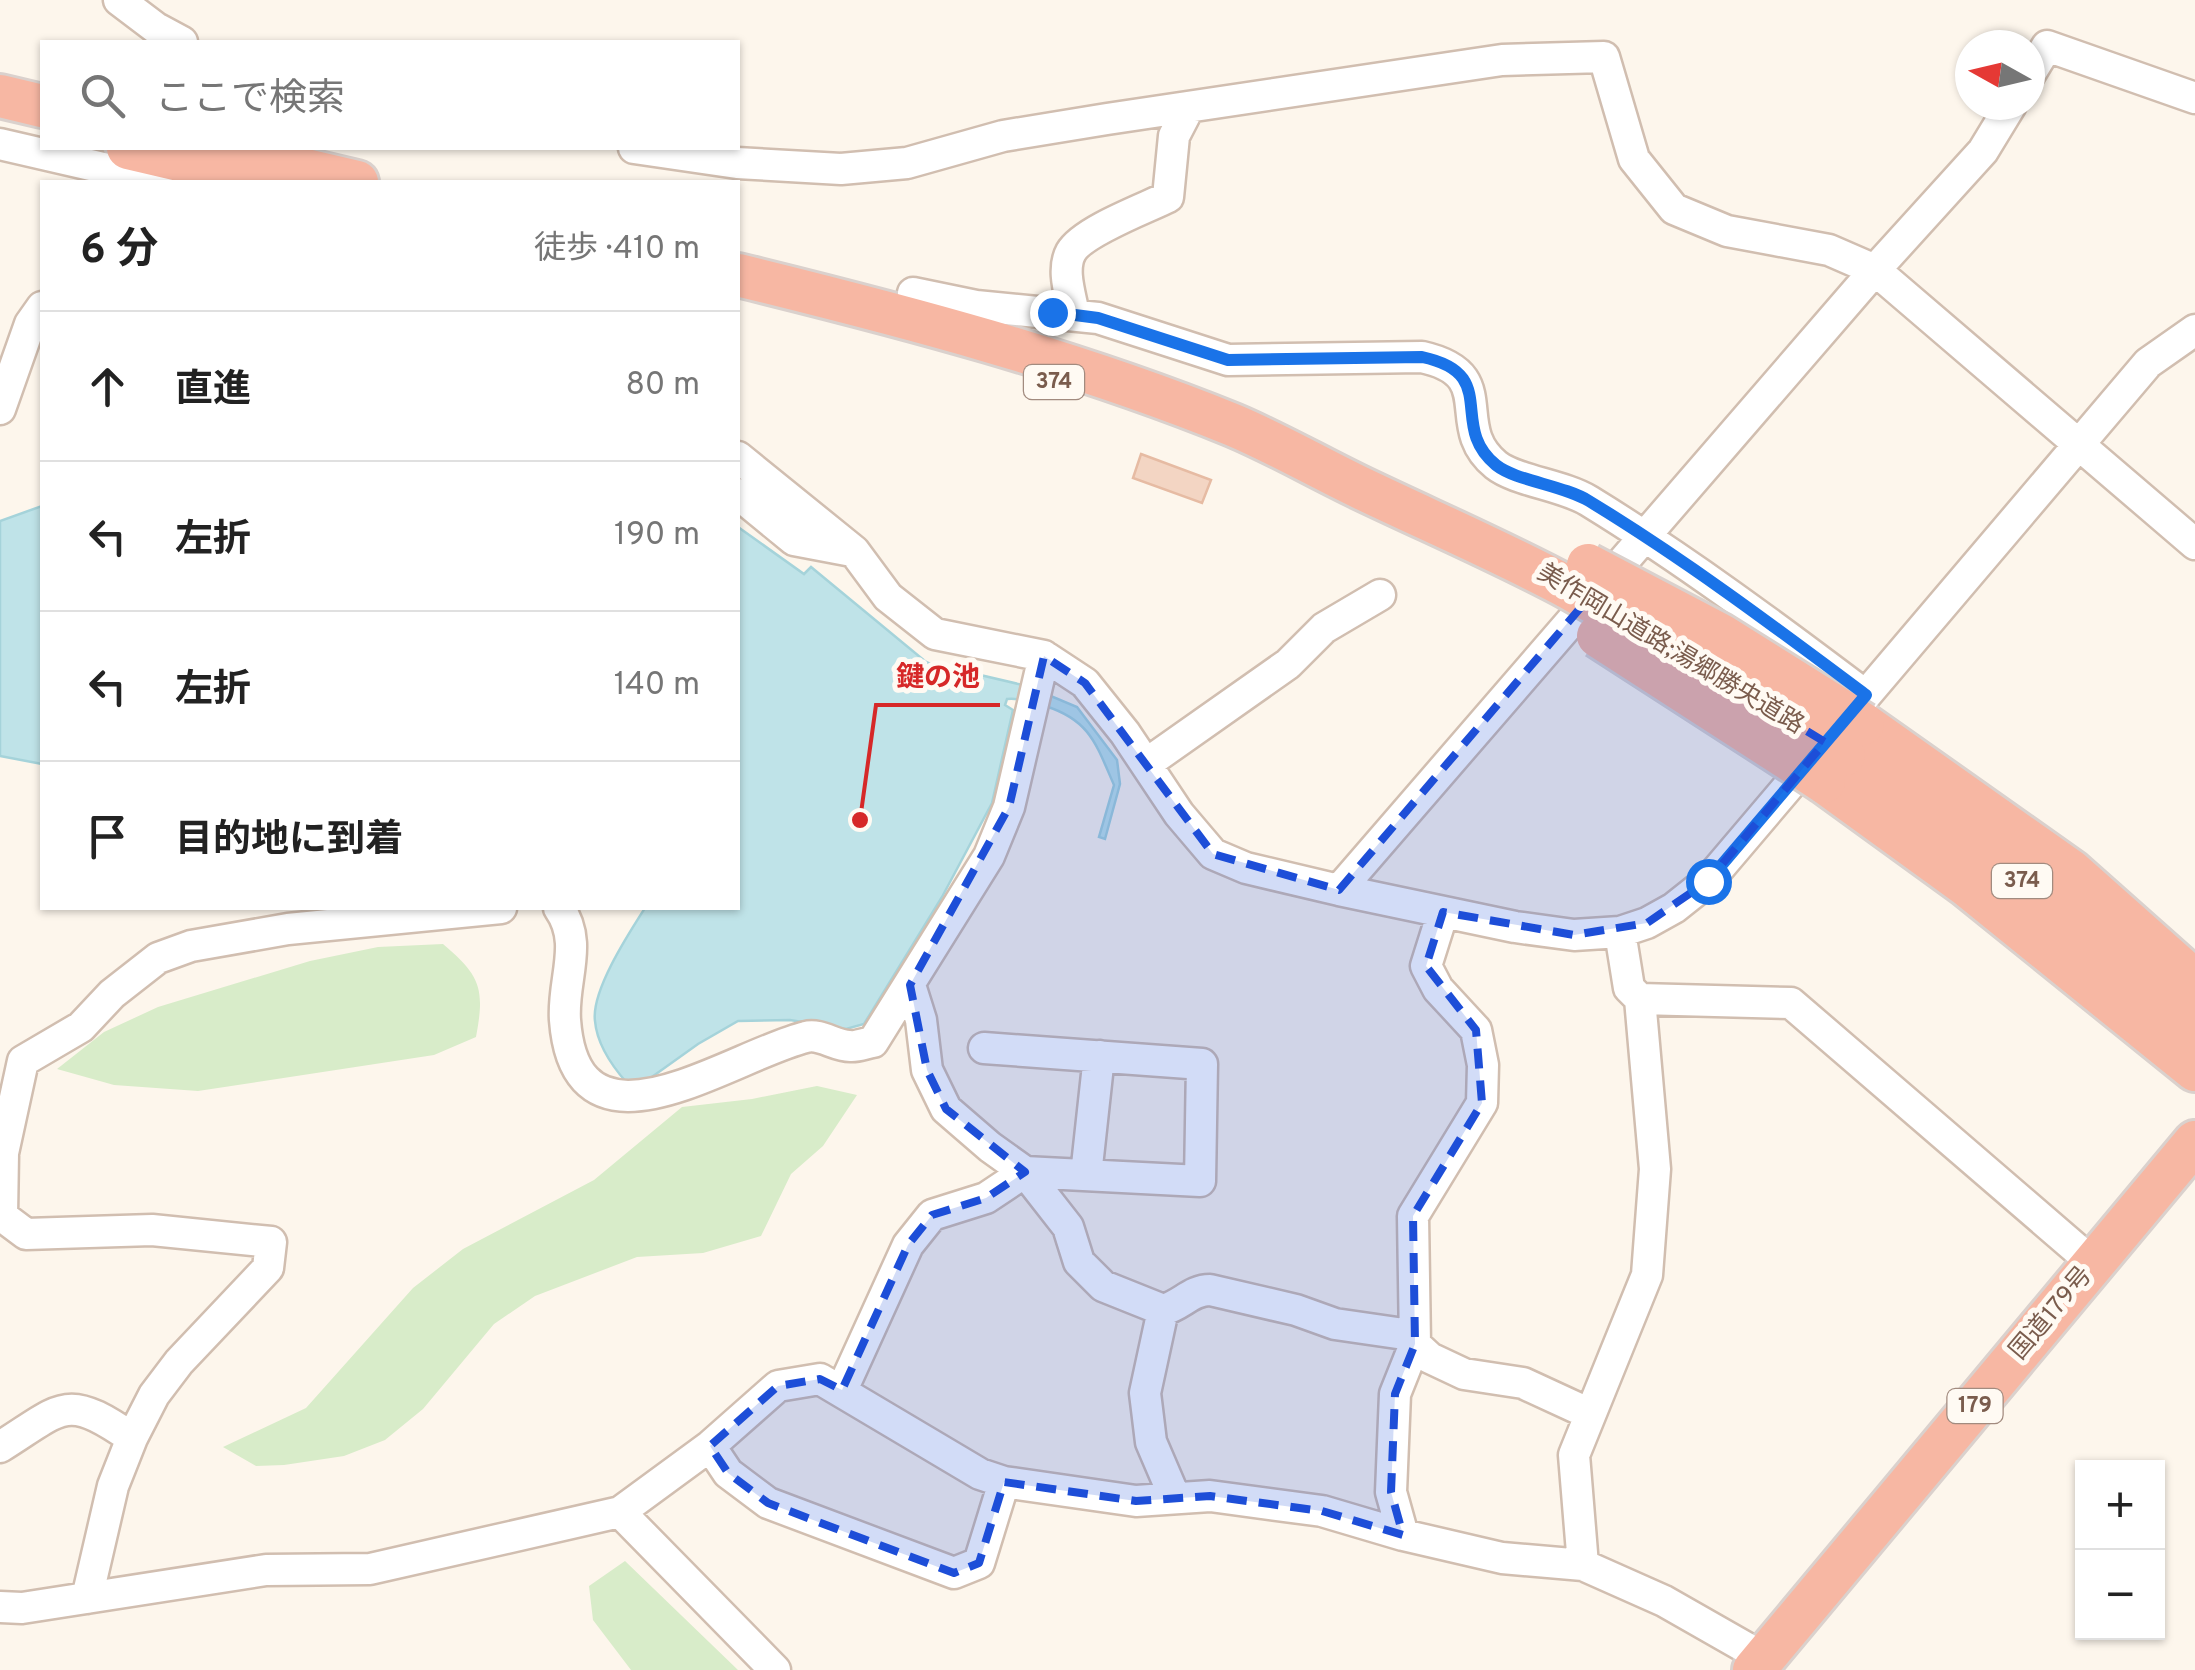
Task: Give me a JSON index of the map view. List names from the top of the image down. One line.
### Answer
{"streets":{"highway":["374","美作岡山道路;湯郷勝央道路","国道179号","179"]},"places":["鍵の池"],"north":"left","page":{"search":"ここで検索","heading":["6 分","徒歩 · 410 m"],"list":[["直進","80 m"],["左折","190 m"],["左折","140 m"],"目的地に到着"],"map_buttons":["+","−"]}}
